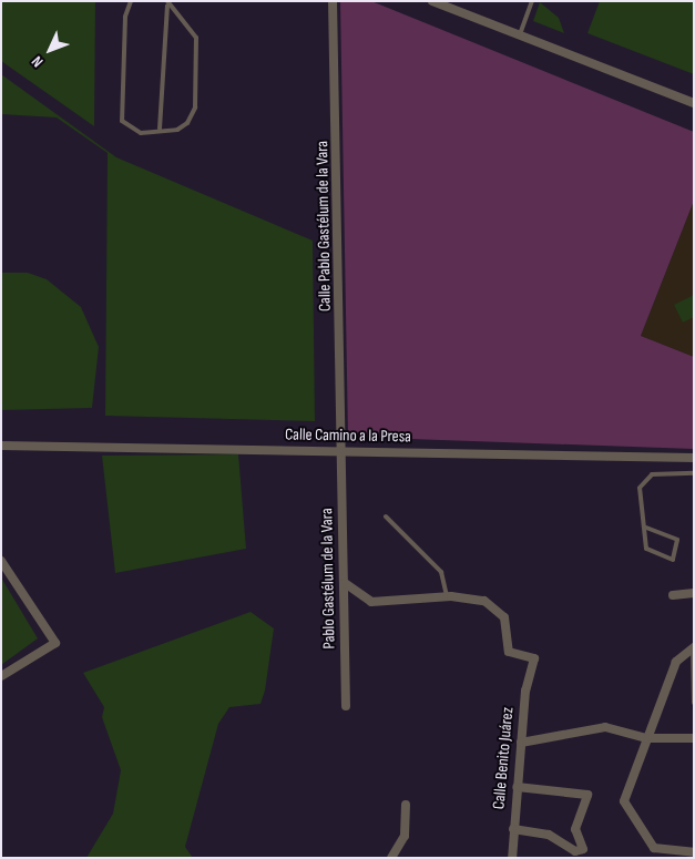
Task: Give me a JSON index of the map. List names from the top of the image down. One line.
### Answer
{"streets":{"street":["Calle Pablo Gastélum de la Vara","Calle Camino a la Presa","Pablo Gastélum de la Vara","Calle Benito Juárez"]},"crossings":[["Calle Pablo Gastélum de la Vara","Calle Camino a la Presa"],["Calle Pablo Gastélum de la Vara","Pablo Gastélum de la Vara"],["Calle Camino a la Presa","Pablo Gastélum de la Vara"]],"north":"bottom left"}
